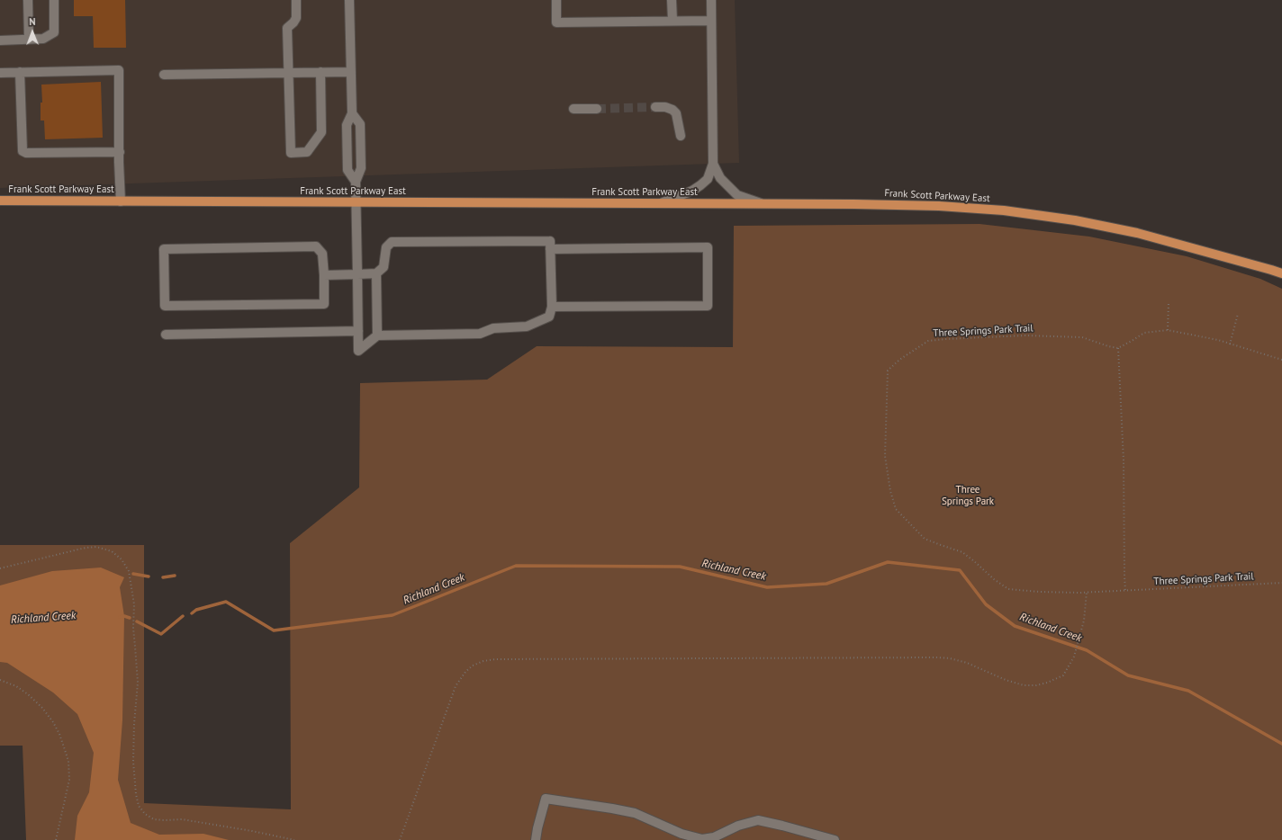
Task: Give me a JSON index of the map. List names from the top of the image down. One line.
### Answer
{"streets":{"main road":["Frank Scott Parkway East"],"path":["Three Springs Park Trail"]},"water":["Richland Creek"],"parks":["Three Springs Park"],"north":"top"}
